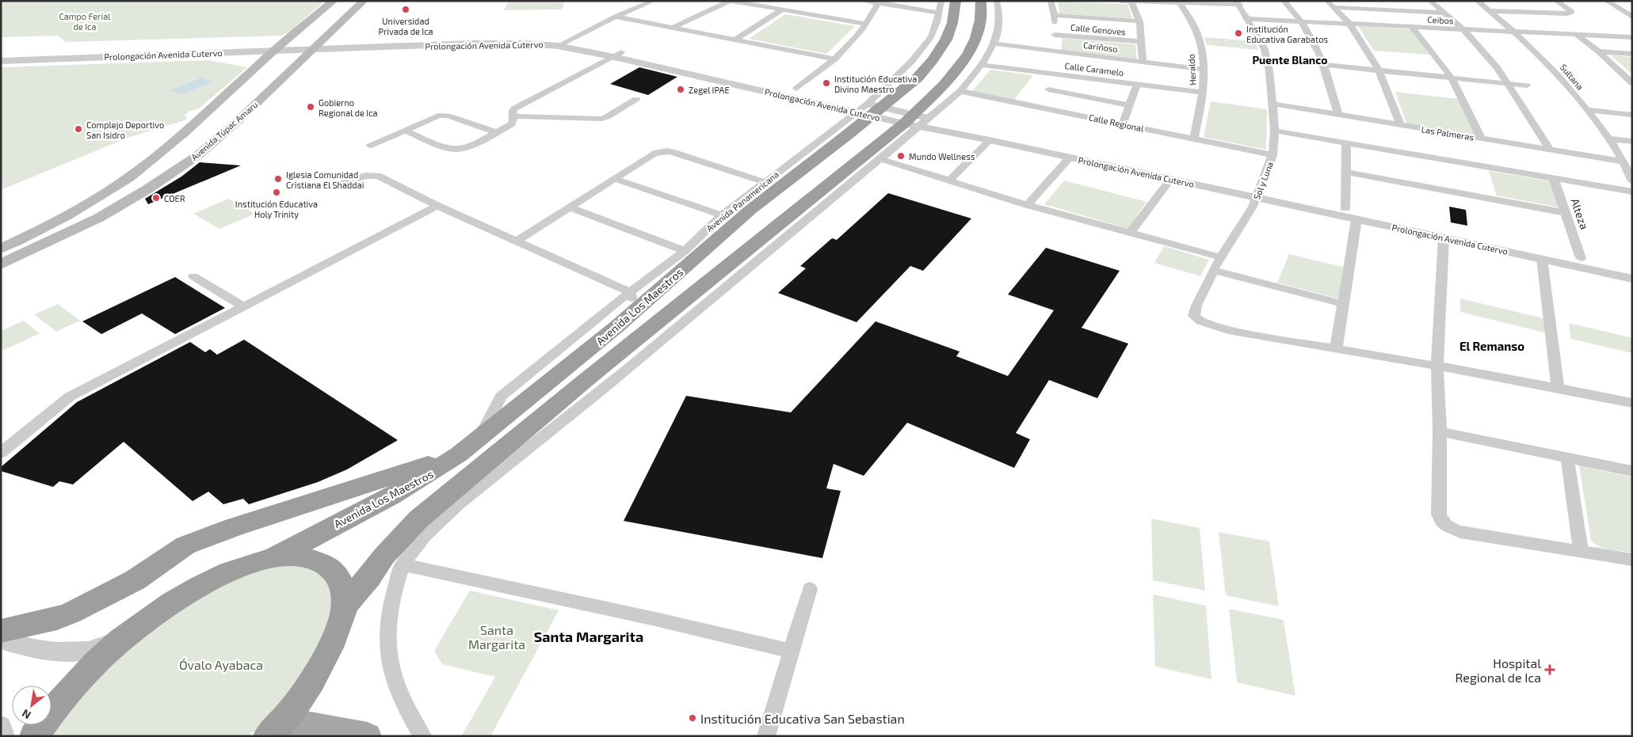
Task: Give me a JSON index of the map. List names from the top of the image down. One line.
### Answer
{"streets":{"highway":["Avenida Los Maestros"],"main road":["Avenida Túpac Amaru"],"street":["Ceibos","Calle Genoves","Prolongación Avenida Cutervo","Cariñoso","Calle Caramelo","Heraldo","Sultana","Calle Regional","Las Palmeras","Sol y Luna","Avenida Panamericana","Alteza"]},"crossings":[["Ceibos","Sultana"],["Ceibos","Sol y Luna"],["Prolongación Avenida Cutervo","Avenida Túpac Amaru"],["Prolongación Avenida Cutervo","Sol y Luna"],["Prolongación Avenida Cutervo","Avenida Panamericana"],["Prolongación Avenida Cutervo","Alteza"],["Prolongación Avenida Cutervo","Avenida Los Maestros"],["Cariñoso","Heraldo"],["Calle Caramelo","Heraldo"],["Heraldo","Calle Regional"],["Sultana","Las Palmeras"],["Calle Regional","Sol y Luna"],["Las Palmeras","Sol y Luna"],["Avenida Panamericana","Avenida Los Maestros"]],"districts":["Puente Blanco","El Remanso","Santa Margarita"],"parks":["Campo Ferial de Ica","Santa Margarita","Óvalo Ayabaca"],"places":{"other":["Universidad Privada de Ica","Institución Educativa Garabatos","Institución Educativa Divino Maestro","Zegel IPAE","Gobierno Regional de Ica","Complejo Deportivo San Isidro","Mundo Wellness","Iglesia Comunidad Cristiana El Shaddai","Institución Educativa Holy Trinity","COER","Institución Educativa San Sebastian"],"health":["Hospital Regional de Ica"]},"north":"bottom left"}
